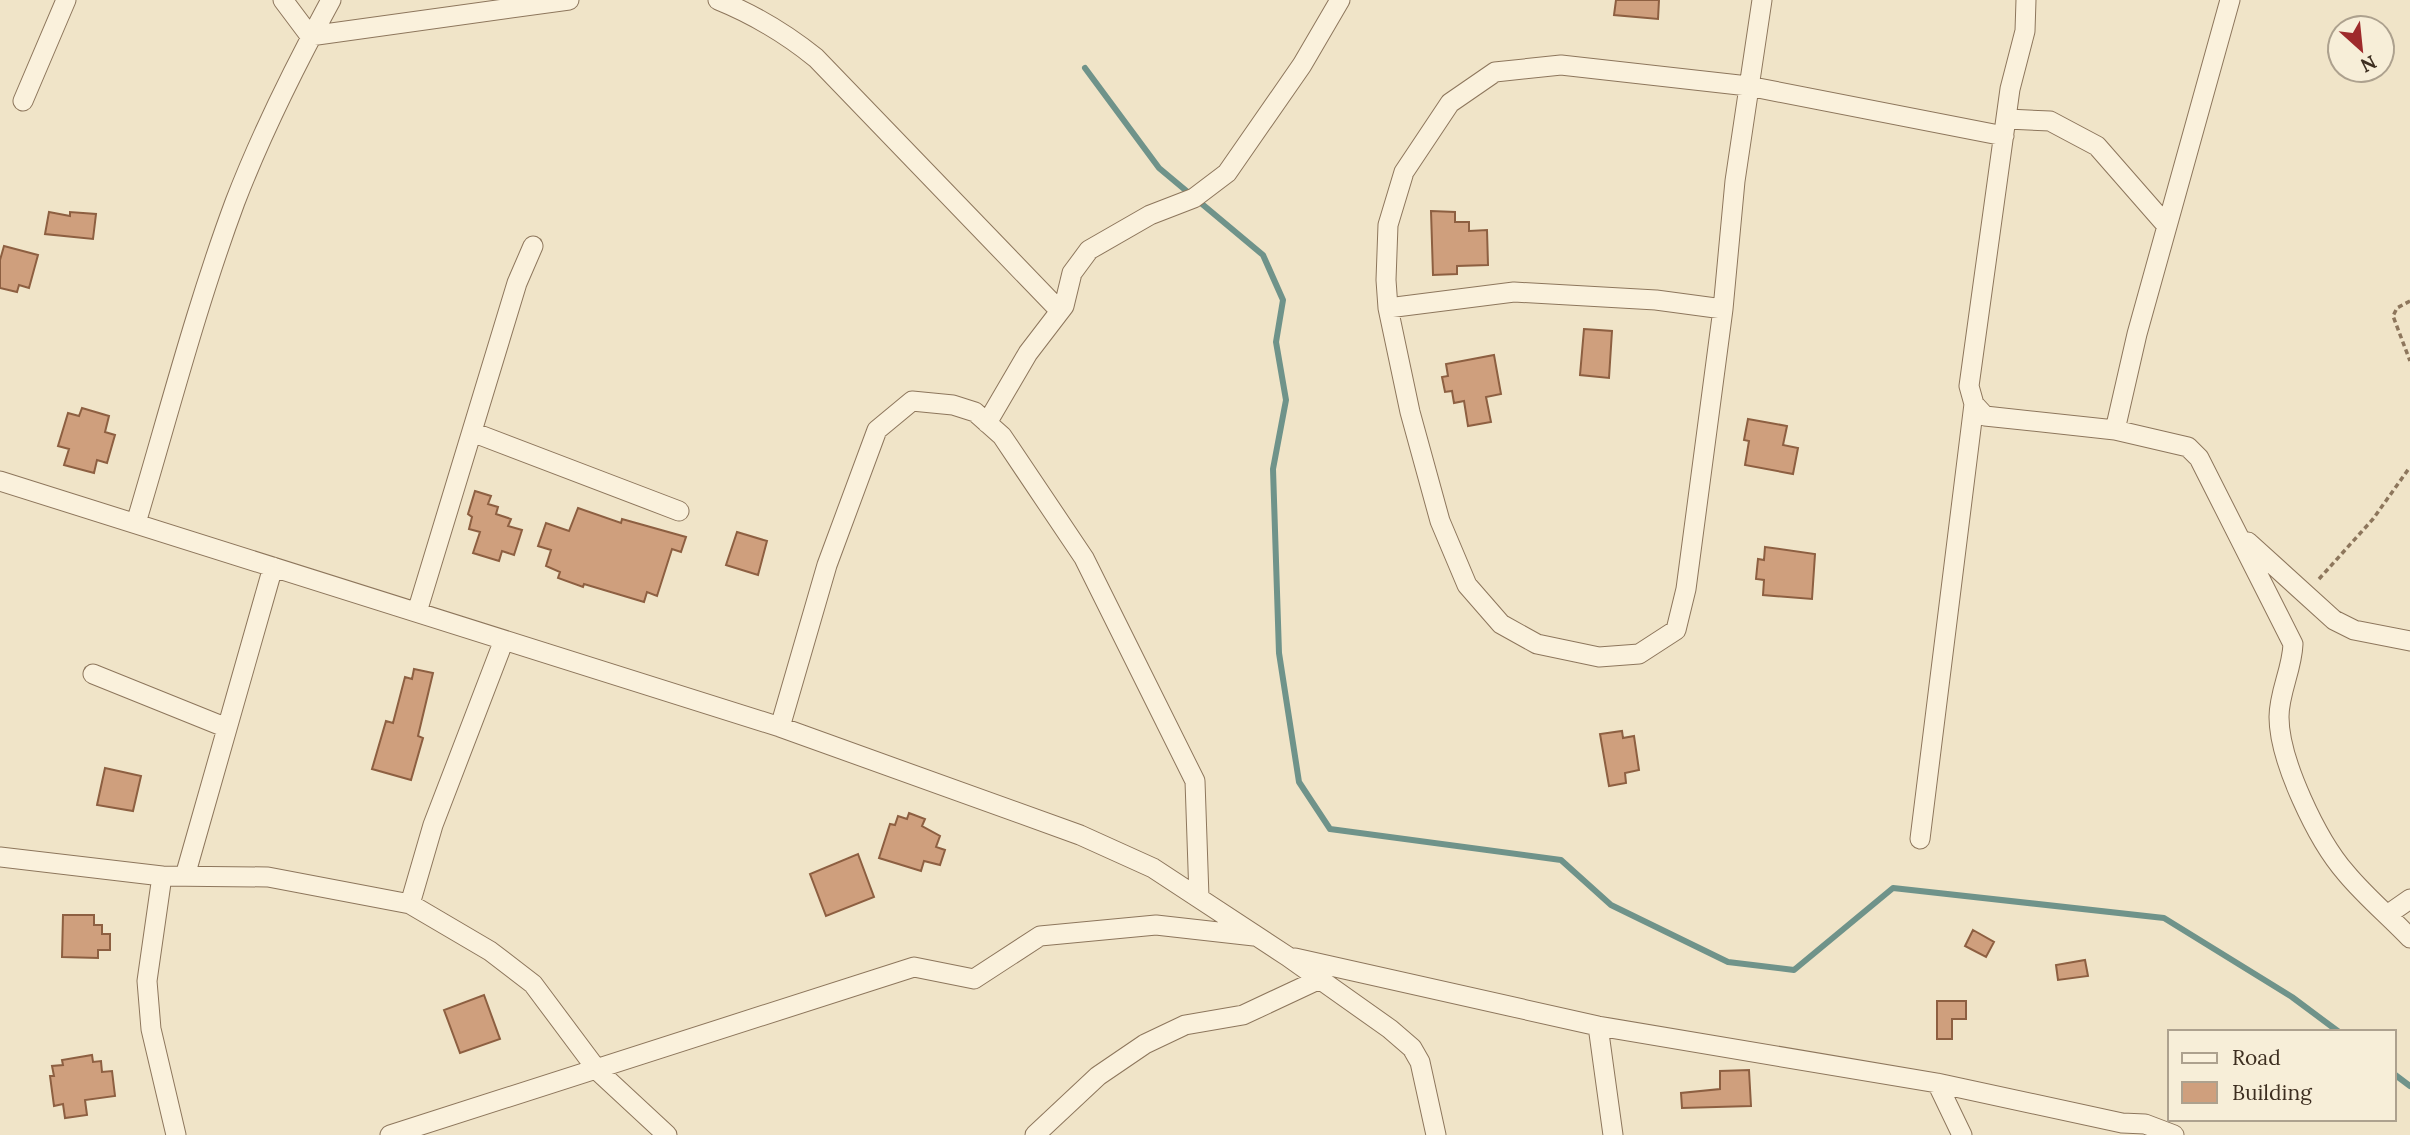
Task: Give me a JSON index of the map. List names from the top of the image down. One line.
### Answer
{"legend":["Road","Building"],"north":"bottom right"}
